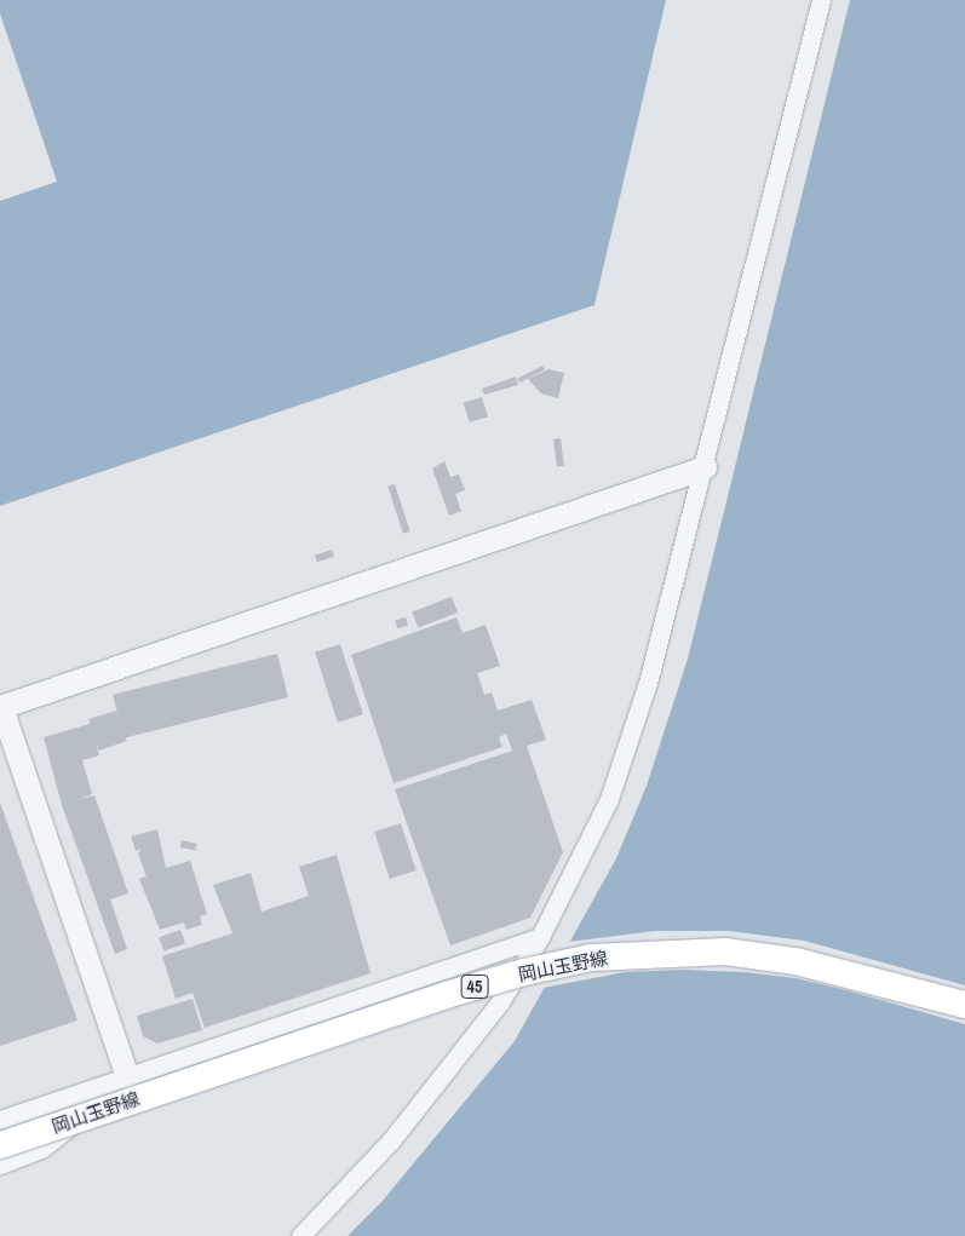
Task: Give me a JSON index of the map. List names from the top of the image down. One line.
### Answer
{"streets":{"main road":["岡山玉野線","45"]}}
